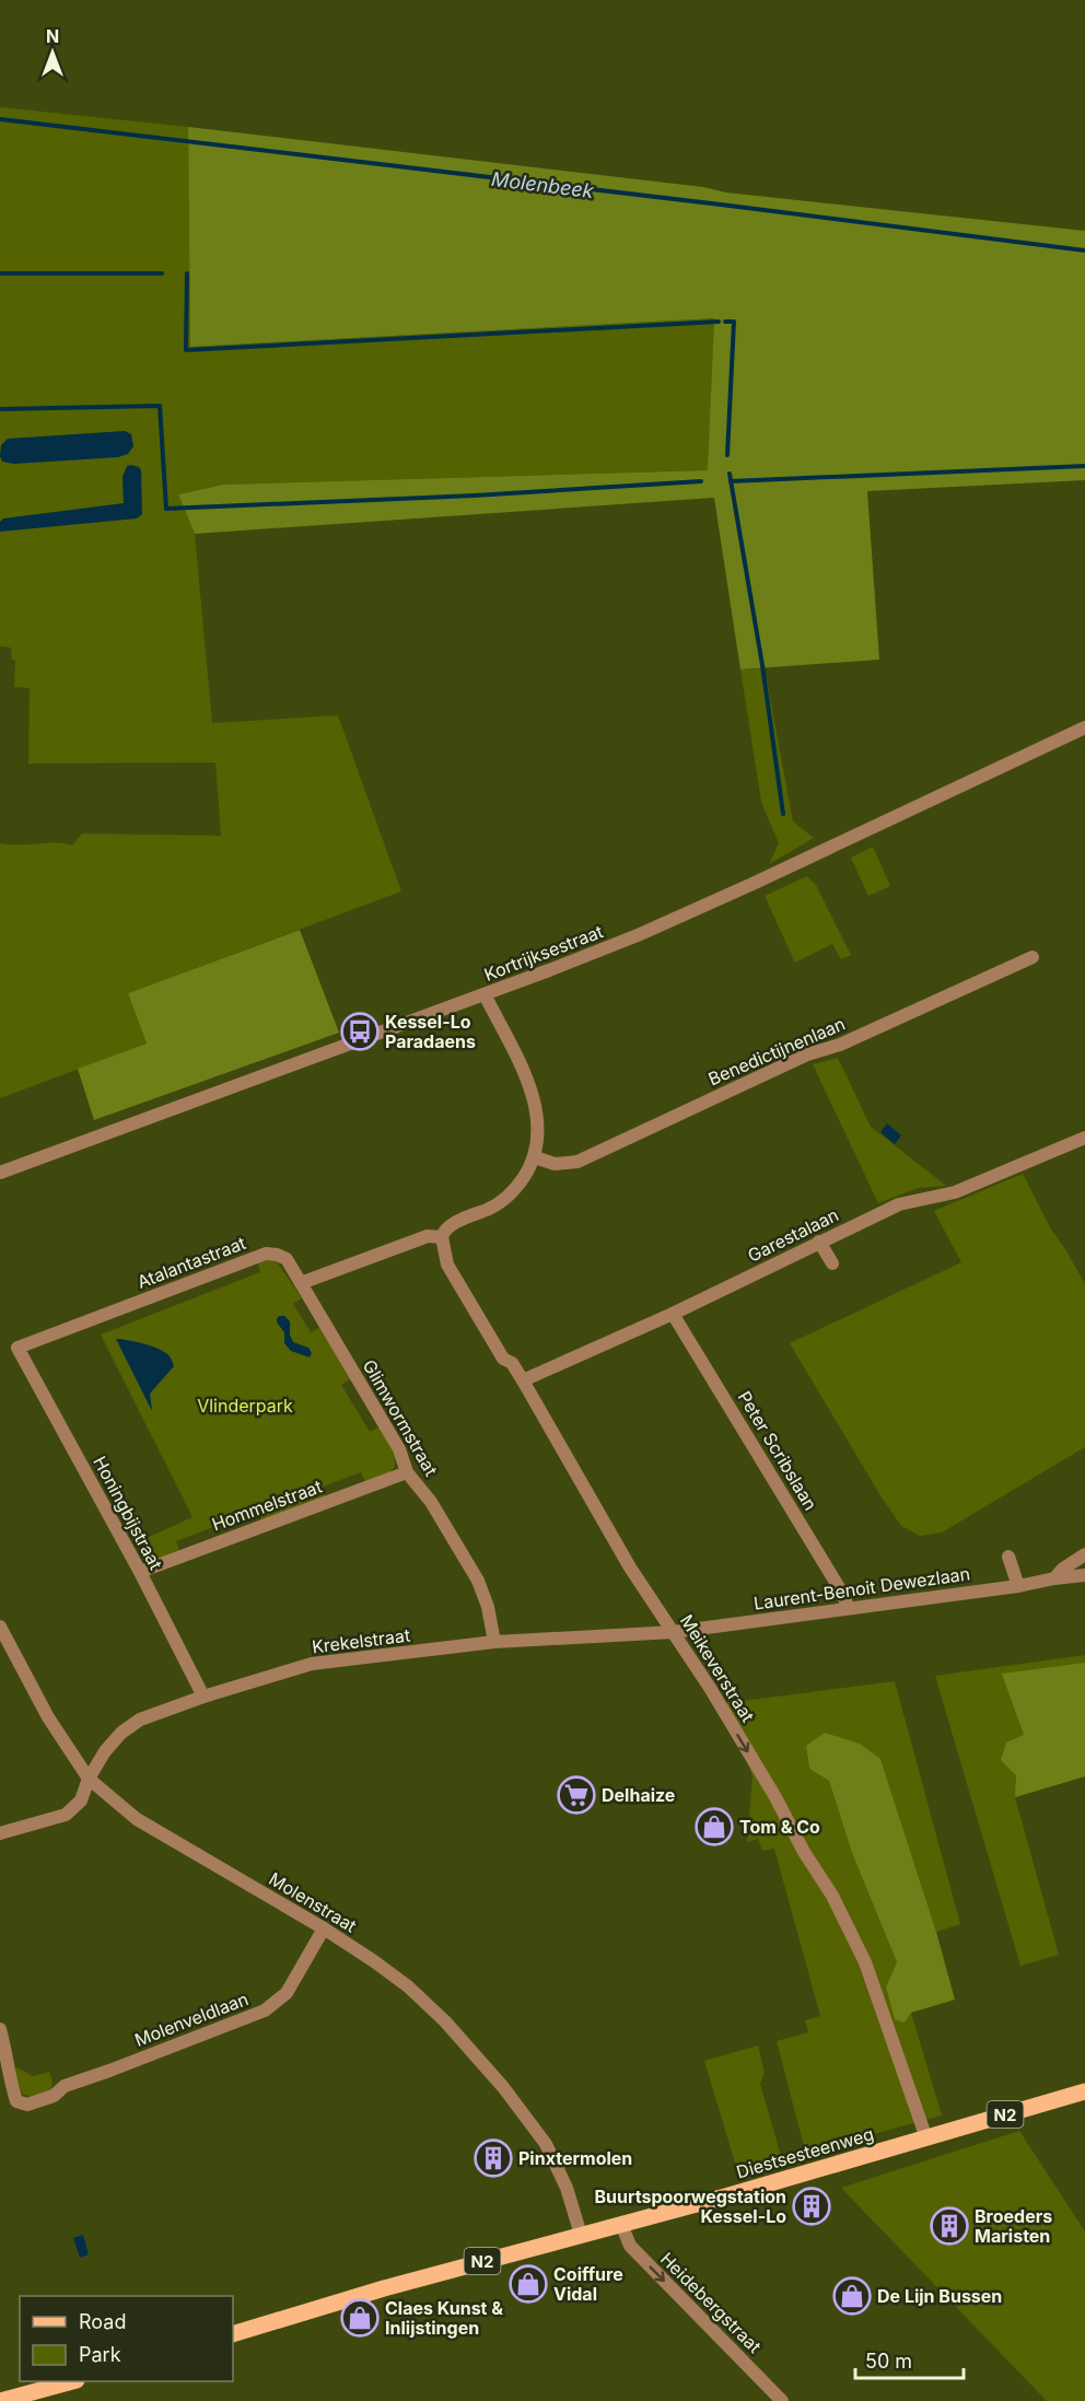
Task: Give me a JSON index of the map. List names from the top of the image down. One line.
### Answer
{"streets":{"main road":["N2","Diestsesteenweg"],"street":["Kortrijksestraat","Benedictijnenlaan","Garestalaan","Atalantastraat","Glimwormstraat","Peter Scribslaan","Hommelstraat","Honingbijstraat","Laurent-Benoit Dewezlaan","Krekelstraat","Meikeverstraat","Molenstraat","Molenveldlaan","Heidebergstraat"]},"crossings":[["Garestalaan","Peter Scribslaan"],["Garestalaan","Meikeverstraat"],["Atalantastraat","Glimwormstraat"],["Atalantastraat","Honingbijstraat"],["Glimwormstraat","Hommelstraat"],["Glimwormstraat","Krekelstraat"],["Peter Scribslaan","Laurent-Benoit Dewezlaan"],["Hommelstraat","Honingbijstraat"],["Honingbijstraat","Krekelstraat"],["Laurent-Benoit Dewezlaan","Krekelstraat"],["Laurent-Benoit Dewezlaan","Meikeverstraat"],["Krekelstraat","Meikeverstraat"],["Krekelstraat","Molenstraat"],["Meikeverstraat","Diestsesteenweg"],["Molenstraat","Molenveldlaan"],["Molenstraat","Diestsesteenweg"],["Diestsesteenweg","Heidebergstraat"]],"one_way":["Meikeverstraat","Heidebergstraat"],"water":["Molenbeek"],"parks":["Vlinderpark"],"places":{"bus stop":["Kessel-Lo Paradaens"],"supermarket":["Delhaize"],"shop":["Tom & Co","Coiffure Vidal","De Lijn Bussen","Claes Kunst & Inlijstingen"],"building":["Pinxtermolen","Buurtspoorwegstation Kessel-Lo","Broeders Maristen"]},"legend":["Road","Park"],"scale_bar":"50 m","north":"top"}
